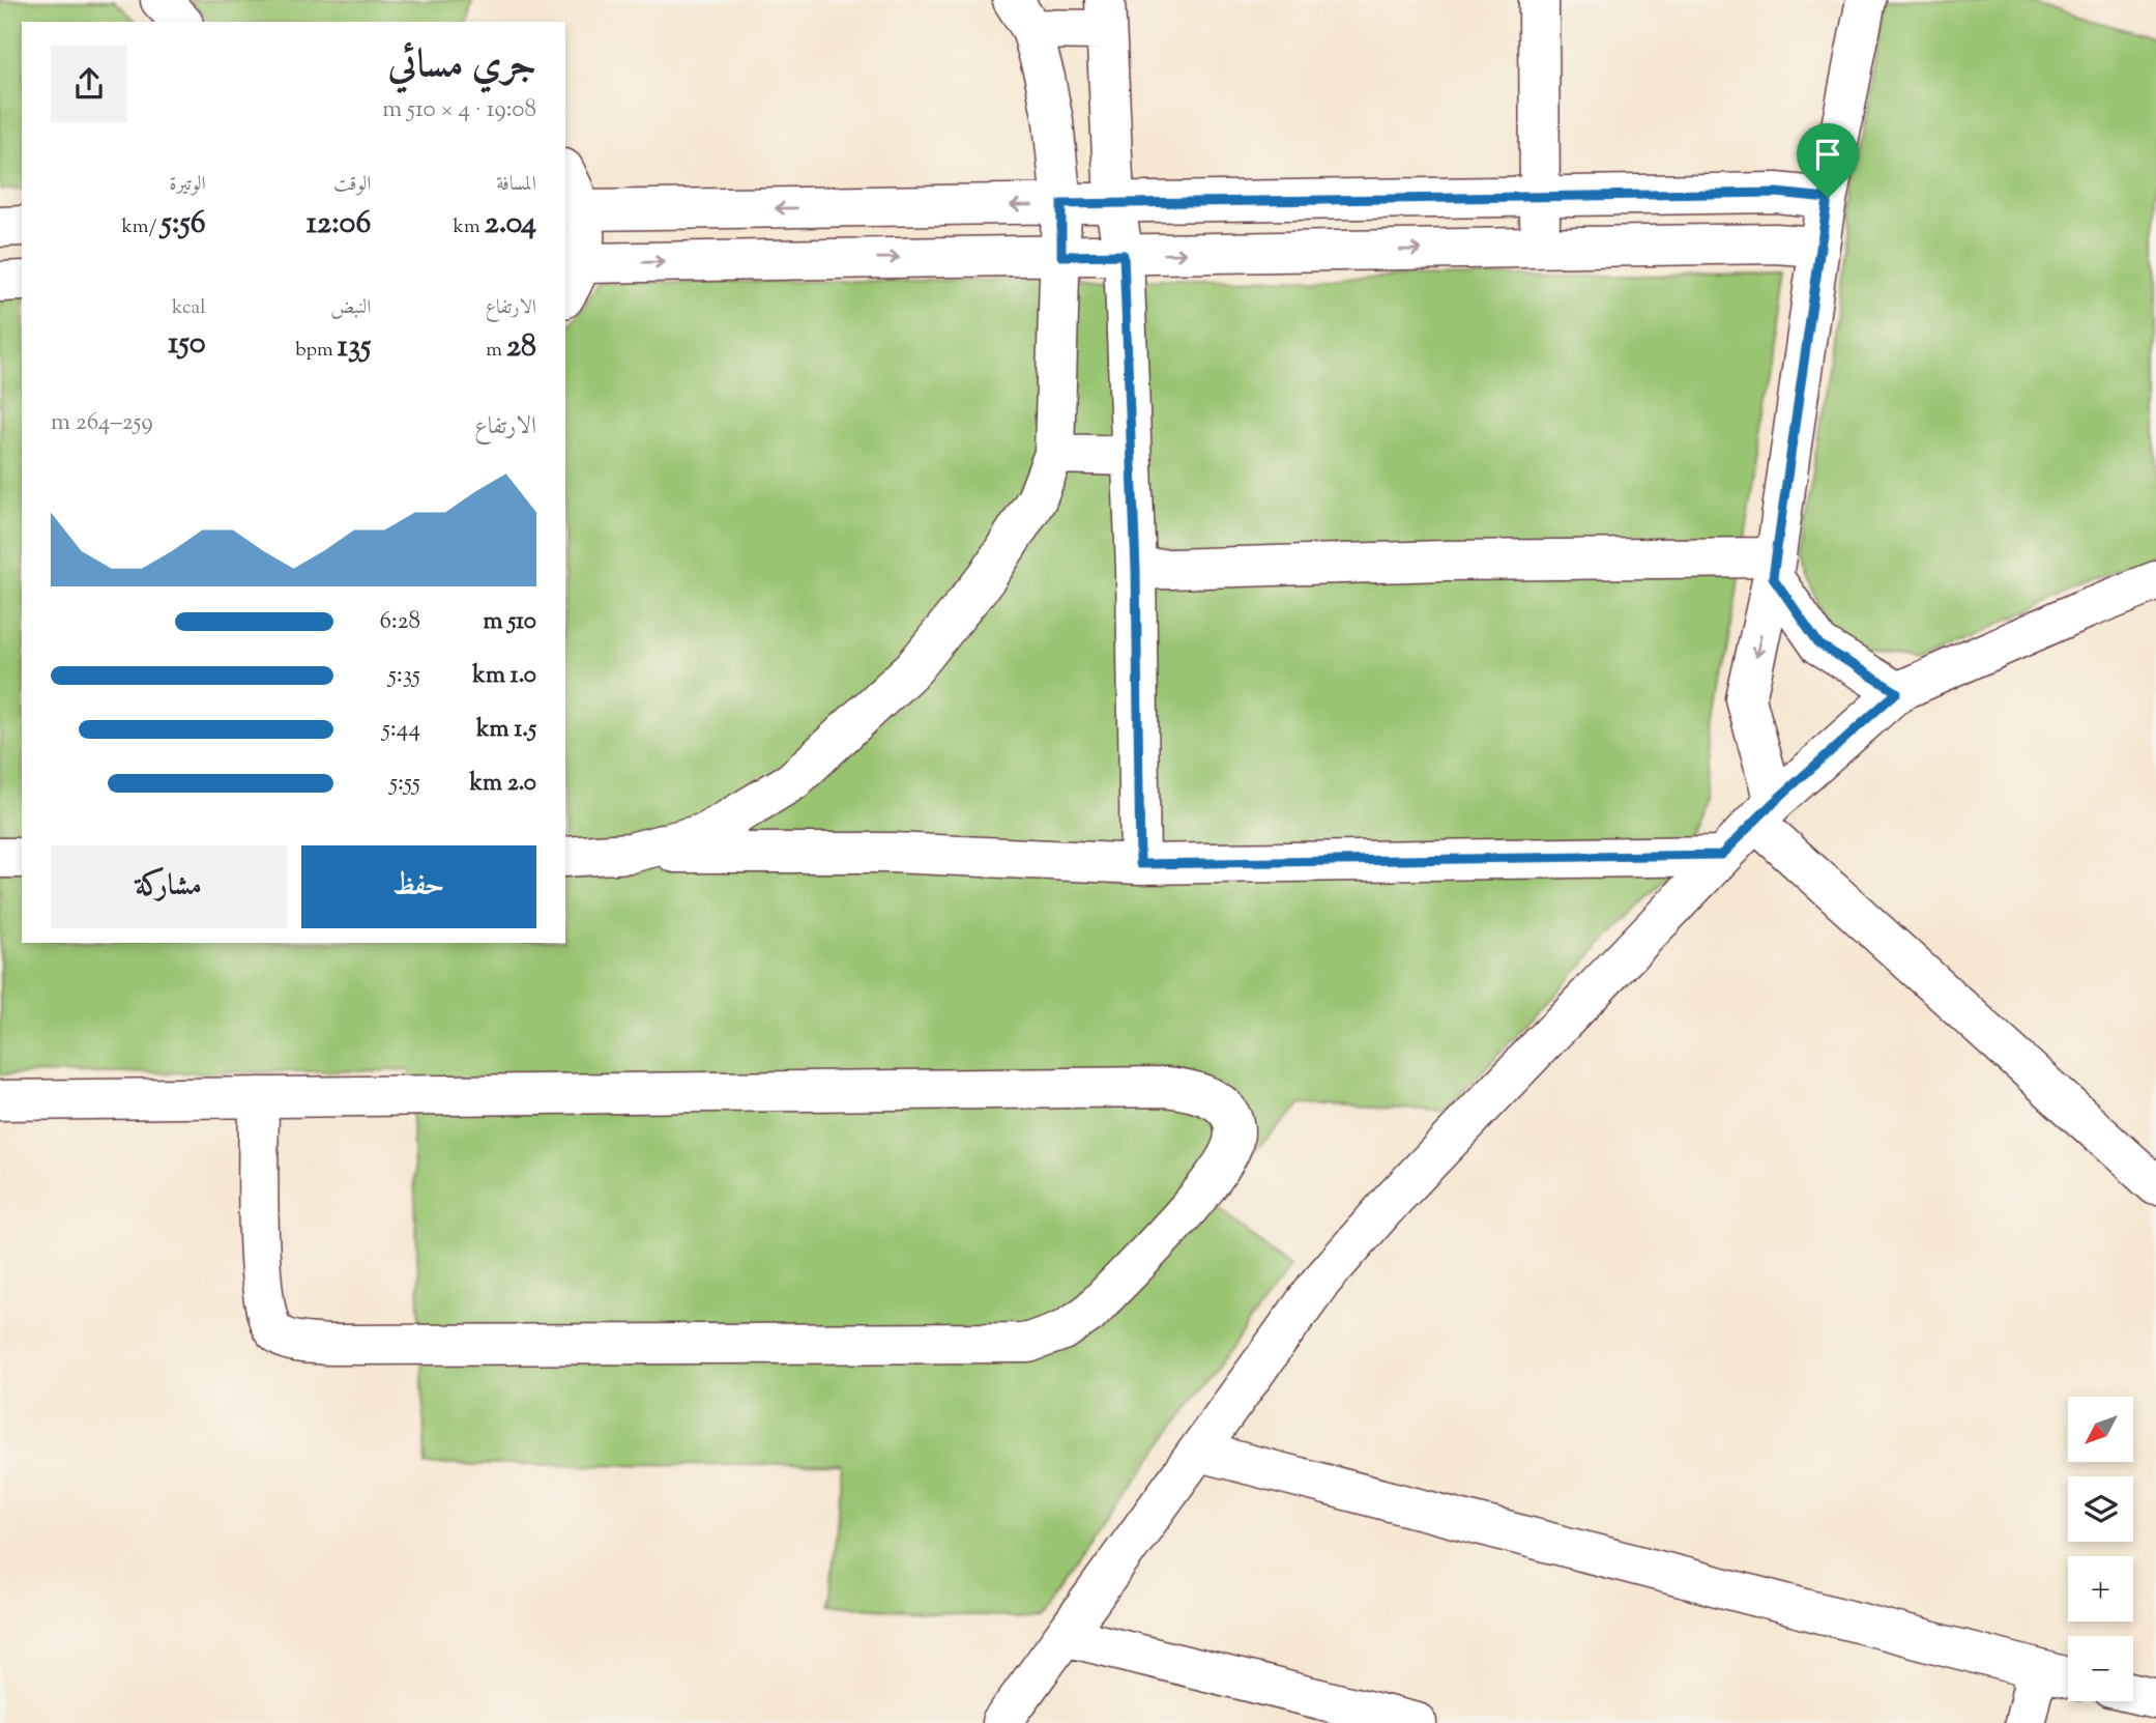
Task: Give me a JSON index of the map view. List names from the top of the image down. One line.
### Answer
{"north":"bottom left","page":{"heading":["جري مسائي","19:08 · 4 × 510 m"],"stats":[["المسافة","2.04 km"],["الوقت","12:06"],["الوتيرة","5:56 /km"],["الارتفاع","28 m"],["النبض","135 bpm"],["kcal","150"]],"chart":["الارتفاع","259–264 m"],"list":[{"name":"510 m","note":"6:28"},{"name":"1.0 km","note":"5:35"},{"name":"1.5 km","note":"5:44"},{"name":"2.0 km","note":"5:55"}],"buttons":["حفظ","مشاركة"],"map_buttons":["+","−"]}}
